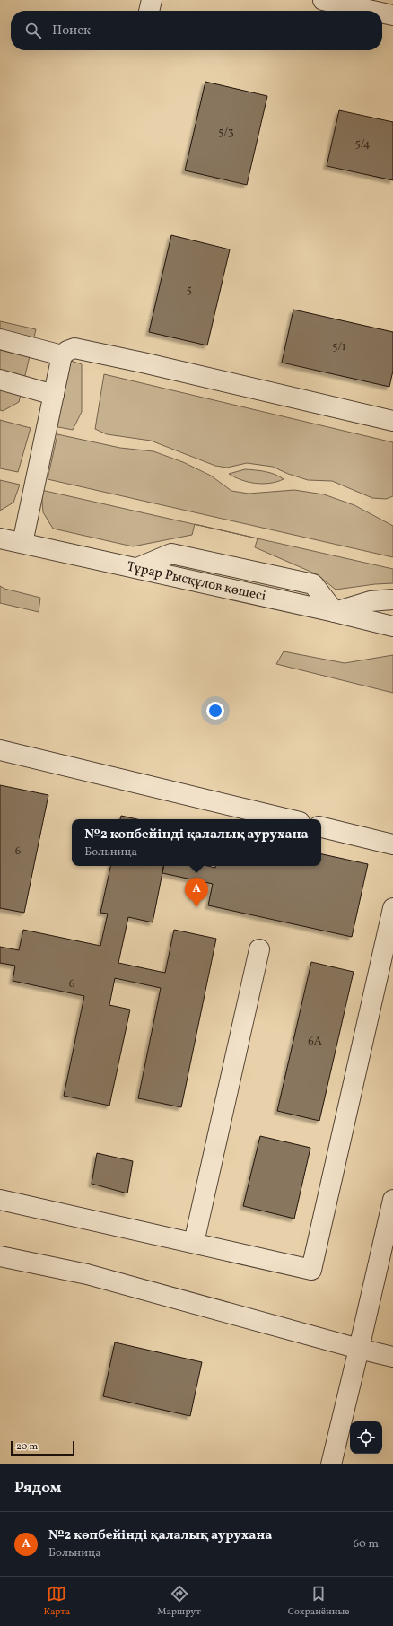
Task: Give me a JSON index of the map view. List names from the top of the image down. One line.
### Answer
{"streets":{"street":["Тұрар Рысқұлов көшесі"]},"house_numbers":["5/3","5/4","5","5/1","6","6","6А"],"scale_bar":"20 m","page":{"search":"Поиск","popup":["№2 көпбейінді қалалық аурухана","Больница"],"pins":"A","scale":"20 m","heading":"Рядом","list":[{"mark":"A","name":"№2 көпбейінді қалалық аурухана","note":"Больница","value":"60 m"}],"nav":["Карта","Маршрут","Сохранённые"]}}
